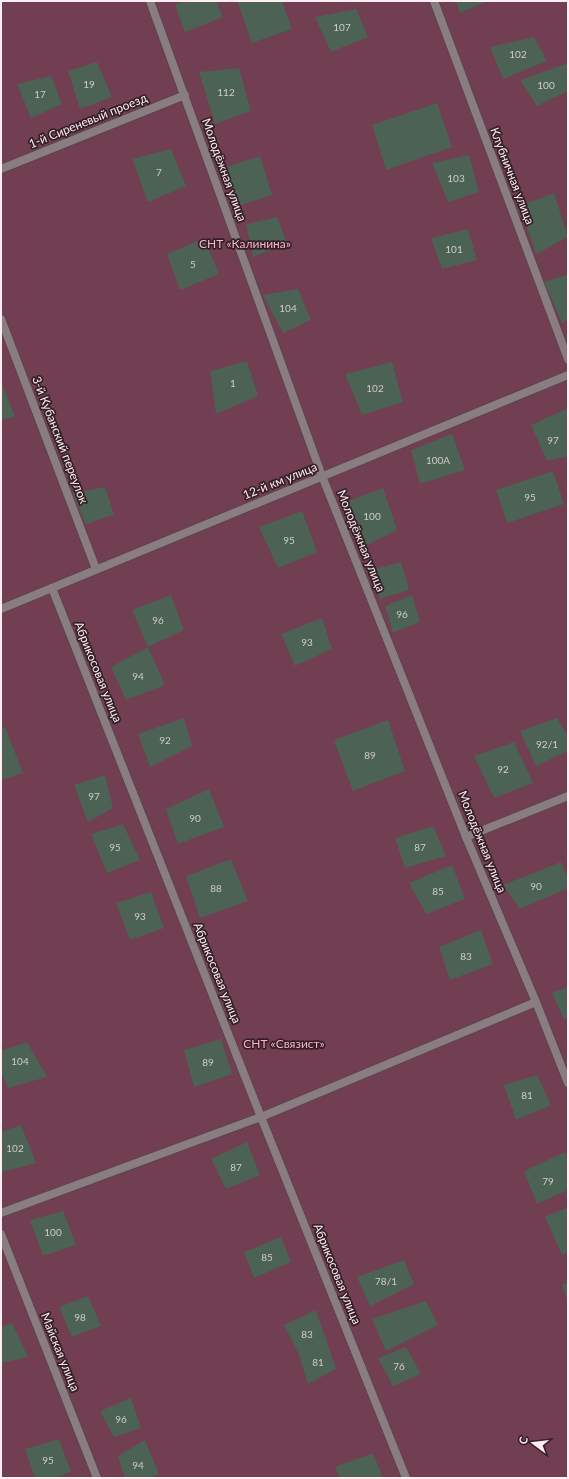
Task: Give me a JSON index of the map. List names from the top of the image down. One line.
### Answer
{"streets":{"street":["1-й Сиреневый проезд","Молодёжная улица","Клубничная улица","3-й Кубанский переулок","12-й км улица","Абрикосовая улица","Майская улица"]},"crossings":[["1-й Сиреневый проезд","Молодёжная улица"],["Молодёжная улица","12-й км улица"],["3-й Кубанский переулок","12-й км улица"],["12-й км улица","Абрикосовая улица"]],"parks":["СНТ «Калинина»","СНТ «Связист»"],"house_numbers":["107","102","19","100","112","17","7","103","101","5","104","1","102","97","100А","95","100","95","96","96","93","94","92","92/1","89","92","97","90","95","87","90","88","85","93","83","104","89","81","102","87","79","100","85","78/1","98","83","81","76","96","95","94"],"north":"left"}
